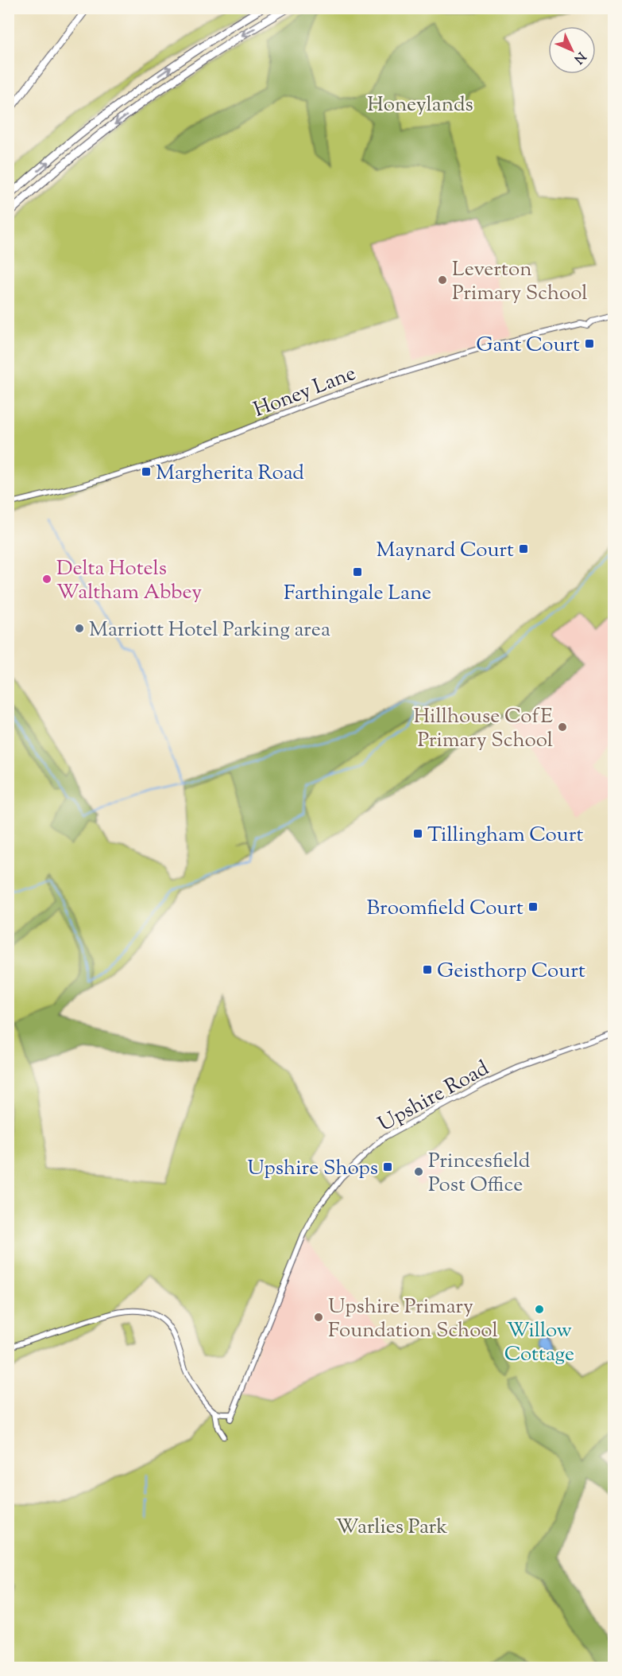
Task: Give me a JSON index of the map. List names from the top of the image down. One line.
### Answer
{"streets":{"street":["Honey Lane","Upshire Road"]},"parks":["Honeylands","Warlies Park"],"places":{"other":["Leverton Primary School","Delta Hotels Waltham Abbey","Marriott Hotel Parking area","Hillhouse CofE Primary School","Princesfield Post Office","Willow Cottage","Upshire Primary Foundation School"],"transit":["Gant Court","Margherita Road","Maynard Court","Farthingale Lane","Tillingham Court","Broomfield Court","Geisthorp Court","Upshire Shops"]},"north":"bottom right"}
